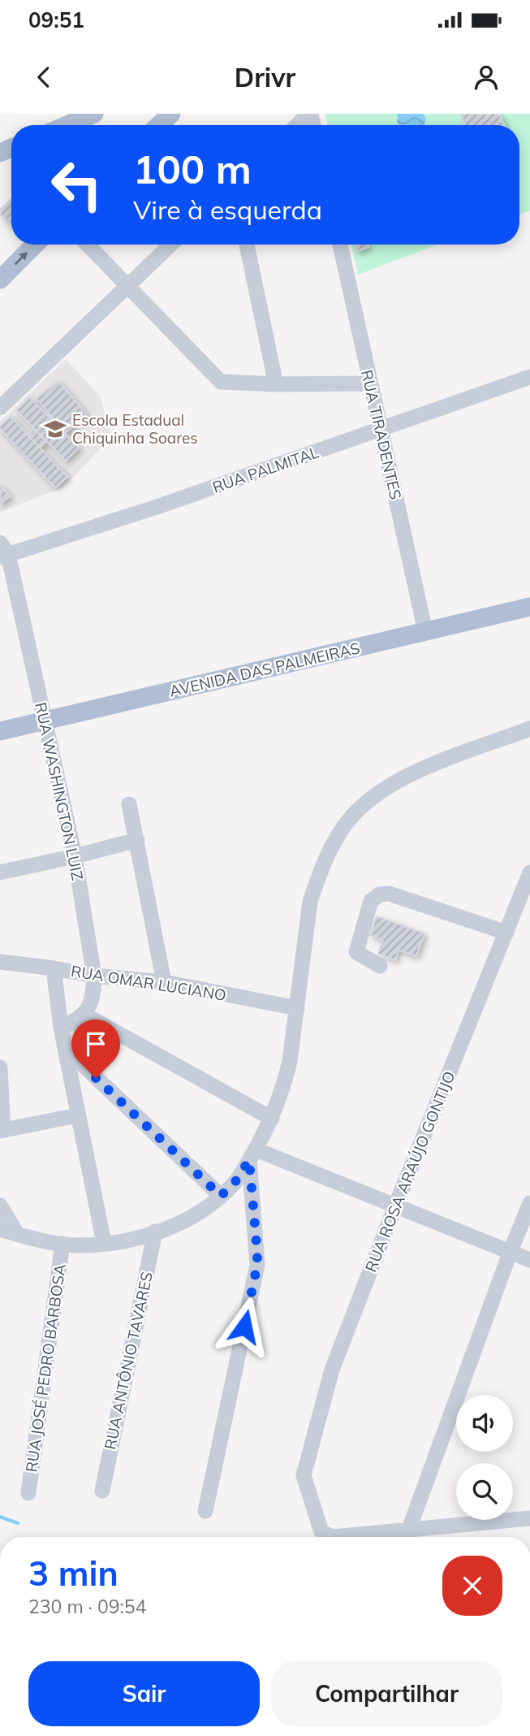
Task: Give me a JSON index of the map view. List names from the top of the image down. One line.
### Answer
{"streets":{"main road":["AVENIDA DAS PALMEIRAS"],"street":["RUA TIRADENTES","RUA PALMITAL","RUA WASHINGTON LUIZ","RUA OMAR LUCIANO","RUA ROSA ARAÚJO GONTIJO","RUA ANTÔNIO TAVARES","RUA JOSÉ PEDRO BARBOSA"]},"crossings":[["RUA TIRADENTES","RUA PALMITAL"],["RUA TIRADENTES","AVENIDA DAS PALMEIRAS"],["RUA PALMITAL","RUA WASHINGTON LUIZ"],["AVENIDA DAS PALMEIRAS","RUA WASHINGTON LUIZ"],["RUA WASHINGTON LUIZ","RUA OMAR LUCIANO"]],"places":{"school or university":["Escola Estadual Chiquinha Soares"]},"page":{"status":"09:51","header":"Drivr","turn":["100 m","Vire à esquerda"],"heading":["3 min","230 m · 09:54"],"buttons":["Sair","Compartilhar"]}}
